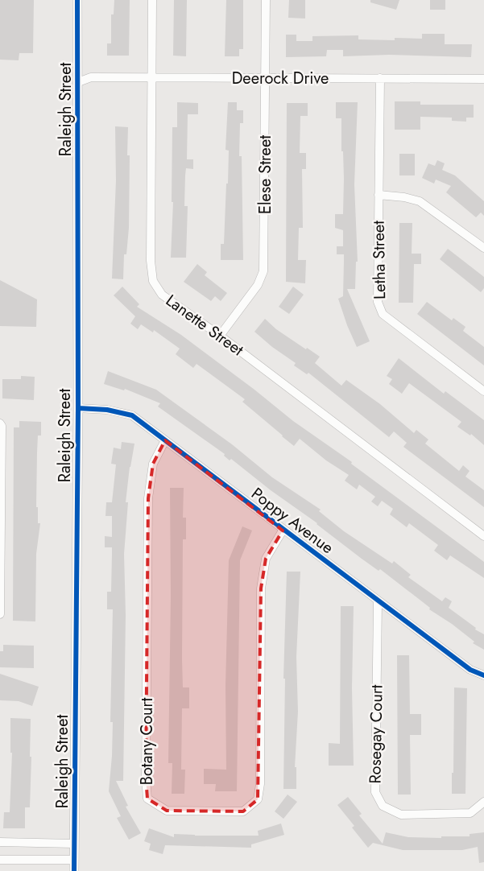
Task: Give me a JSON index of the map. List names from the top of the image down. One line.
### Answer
{"streets":{"street":["Deerock Drive","Raleigh Street","Elese Street","Letha Street","Lanette Street","Poppy Avenue","Rosegay Court","Botany Court"]},"crossings":[["Deerock Drive","Raleigh Street"],["Deerock Drive","Elese Street"],["Deerock Drive","Letha Street"],["Deerock Drive","Lanette Street"],["Raleigh Street","Poppy Avenue"],["Elese Street","Lanette Street"],["Poppy Avenue","Rosegay Court"],["Poppy Avenue","Botany Court"]]}
